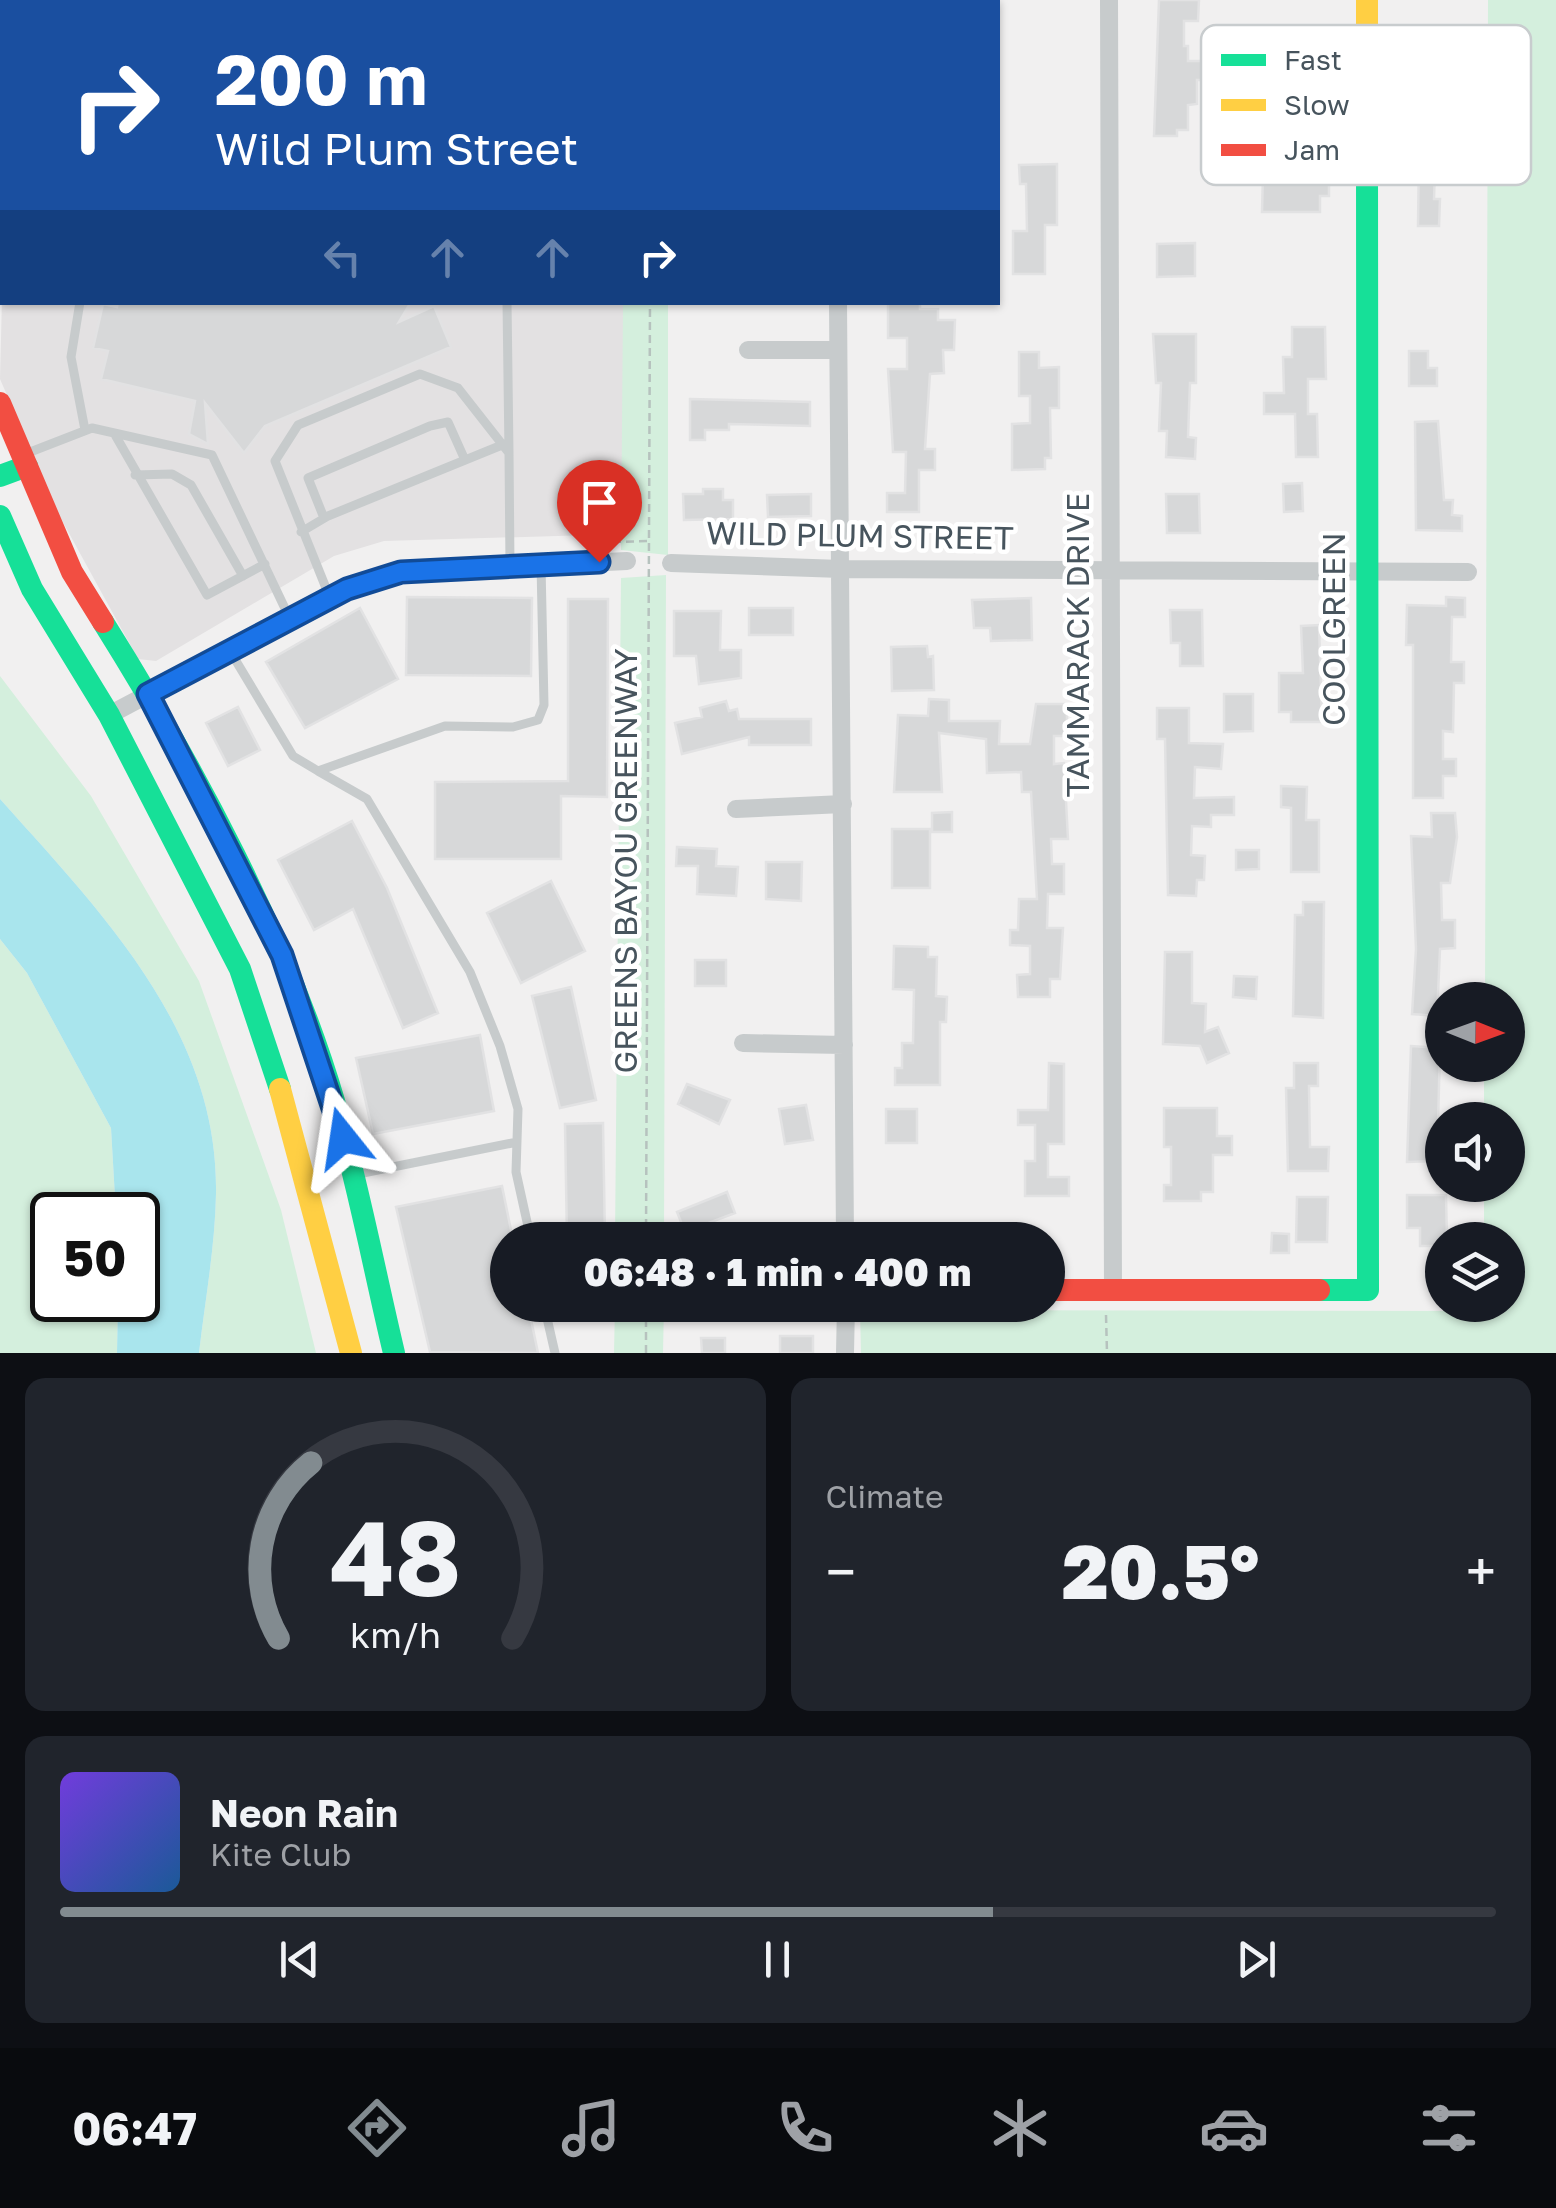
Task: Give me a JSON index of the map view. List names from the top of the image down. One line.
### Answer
{"streets":{"main road":["COOLGREEN"],"street":["WILD PLUM STREET","TAMMARACK DRIVE"],"path":["GREENS BAYOU GREENWAY"]},"crossings":[["WILD PLUM STREET","COOLGREEN"],["WILD PLUM STREET","TAMMARACK DRIVE"],["COOLGREEN","TAMMARACK DRIVE"]],"legend":["Fast","Slow","Jam"],"north":"right","page":{"turn":["200 m","Wild Plum Street"],"limit":"50","trip":"06:48 · 1 min · 400 m","tile":"Climate","heat":["−","20.5°","+"],"song":["Neon Rain","Kite Club"],"tabs":"06:47","gauge":["48","km/h"]}}
